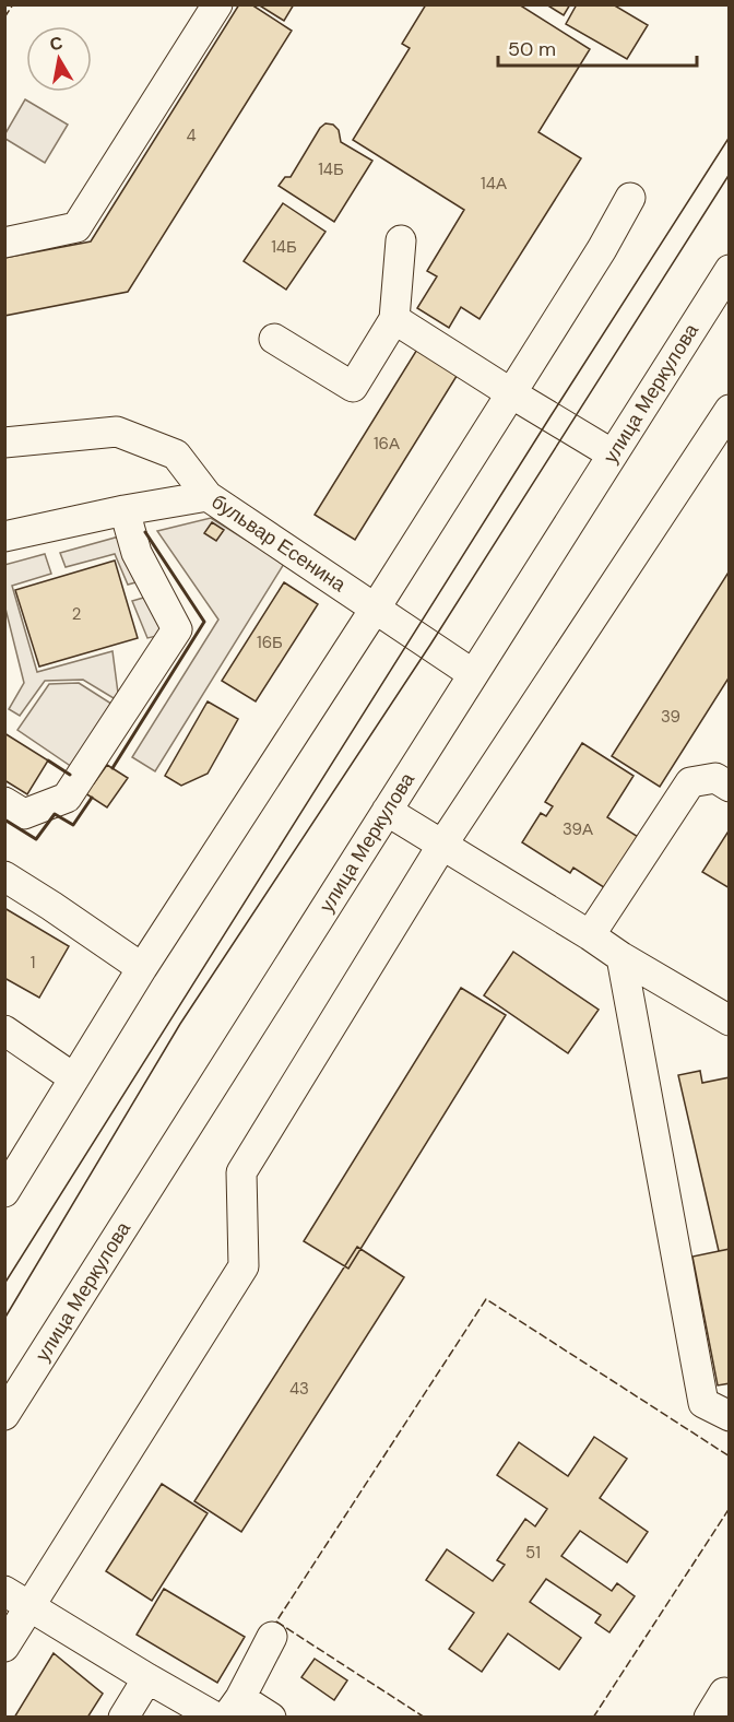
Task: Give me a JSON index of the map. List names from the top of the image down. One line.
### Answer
{"streets":{"street":["улица Меркулова","бульвар Есенина"]},"crossings":[["улица Меркулова","бульвар Есенина"]],"house_numbers":["4","14Б","14А","14Б","16А","2","16Б","39","39А","1","43","51"],"scale_bar":"50 m","north":"top"}
